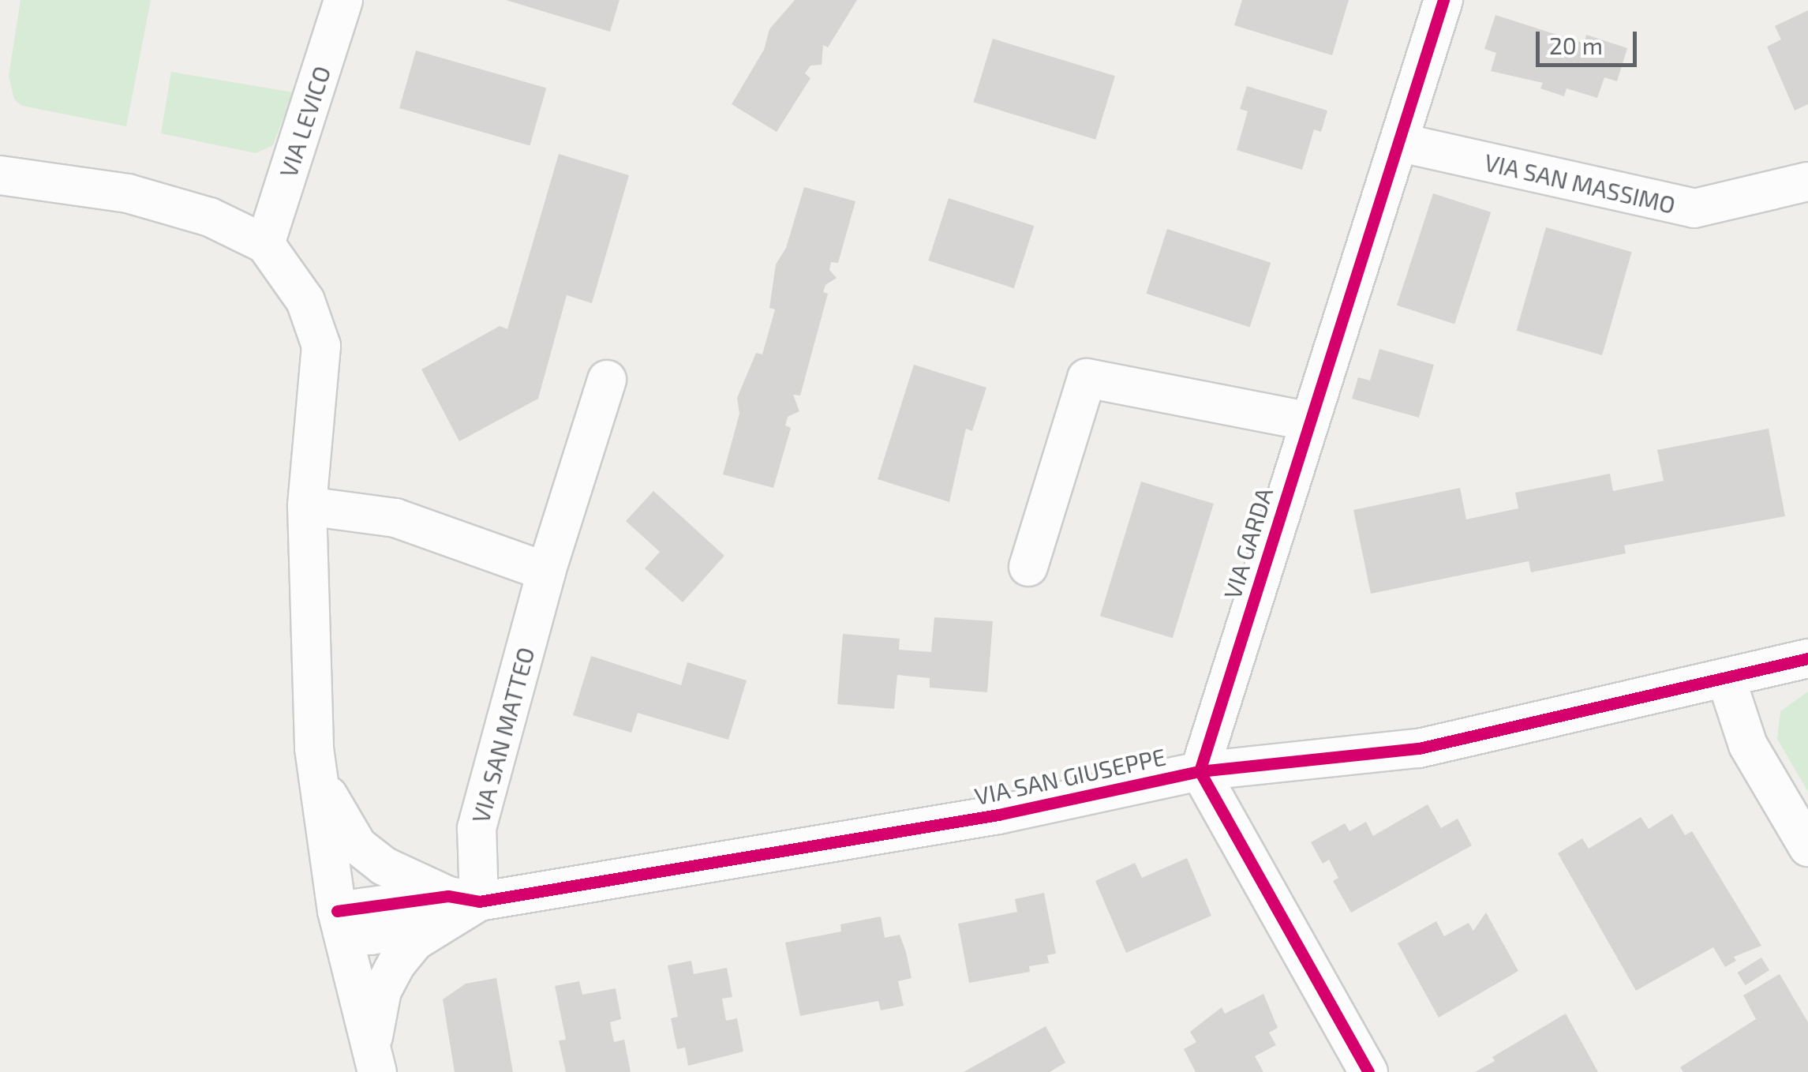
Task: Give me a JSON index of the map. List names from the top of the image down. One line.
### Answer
{"streets":{"street":["VIA LEVICO","VIA SAN MASSIMO","VIA GARDA","VIA SAN MATTEO","VIA SAN GIUSEPPE"]},"crossings":[["VIA SAN MASSIMO","VIA GARDA"],["VIA GARDA","VIA SAN GIUSEPPE"],["VIA SAN MATTEO","VIA SAN GIUSEPPE"]],"scale_bar":"20 m"}
